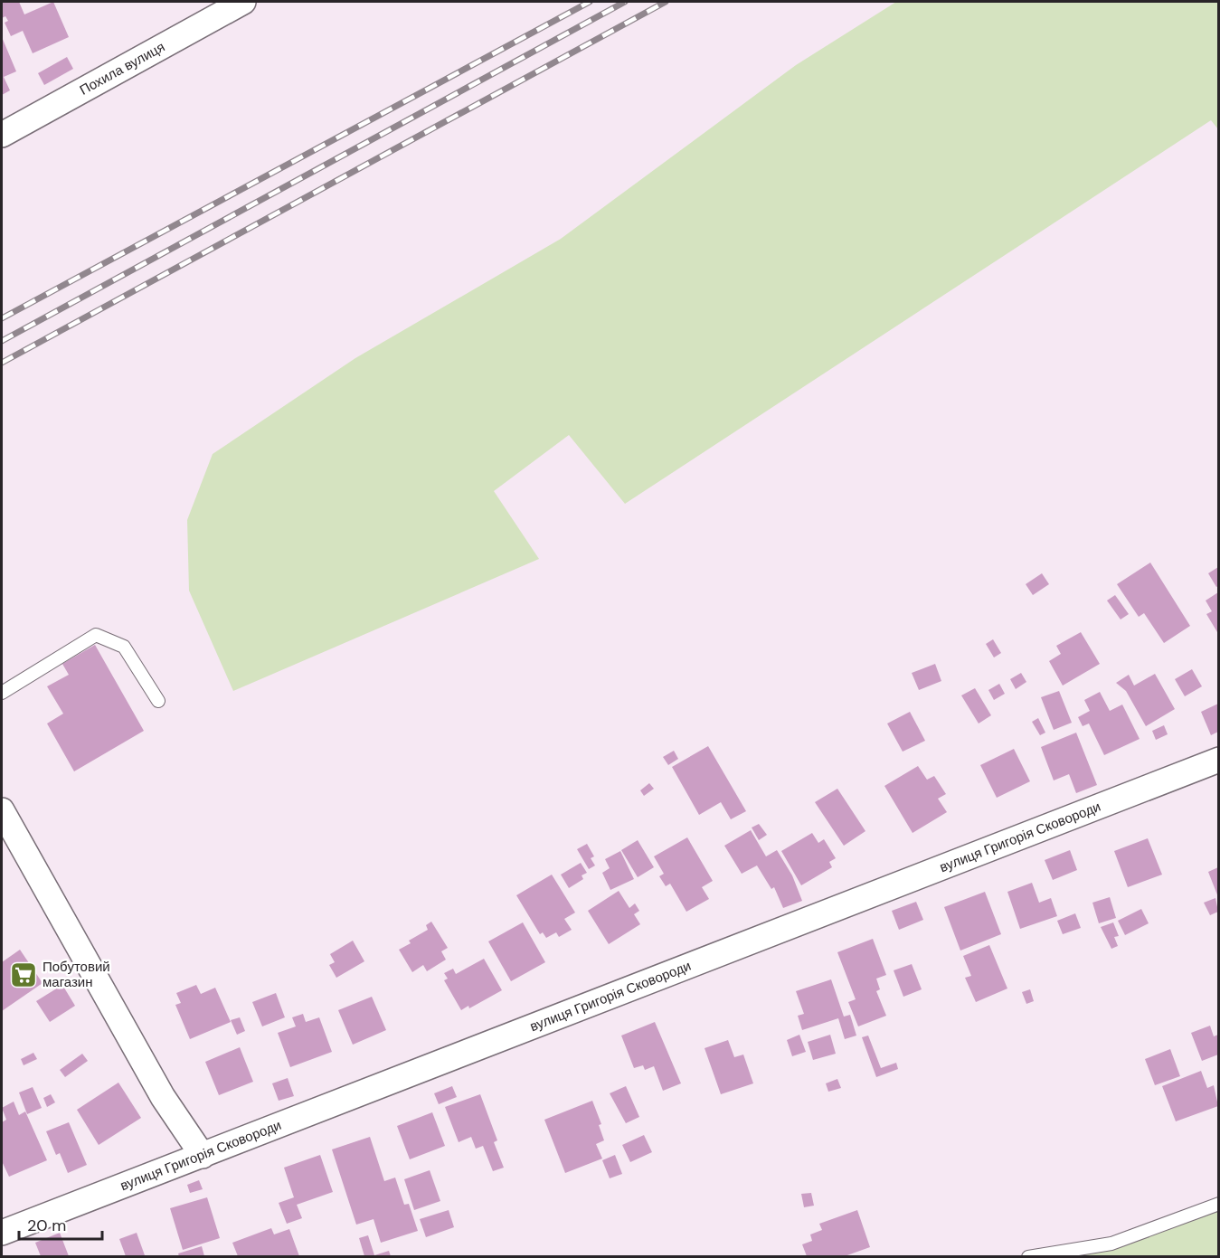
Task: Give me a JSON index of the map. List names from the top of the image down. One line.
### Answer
{"streets":{"street":["Похила вулиця","вулиця Григорія Сковороди"]},"places":{"supermarket":["Побутовий магазин"]},"scale_bar":"20 m"}
